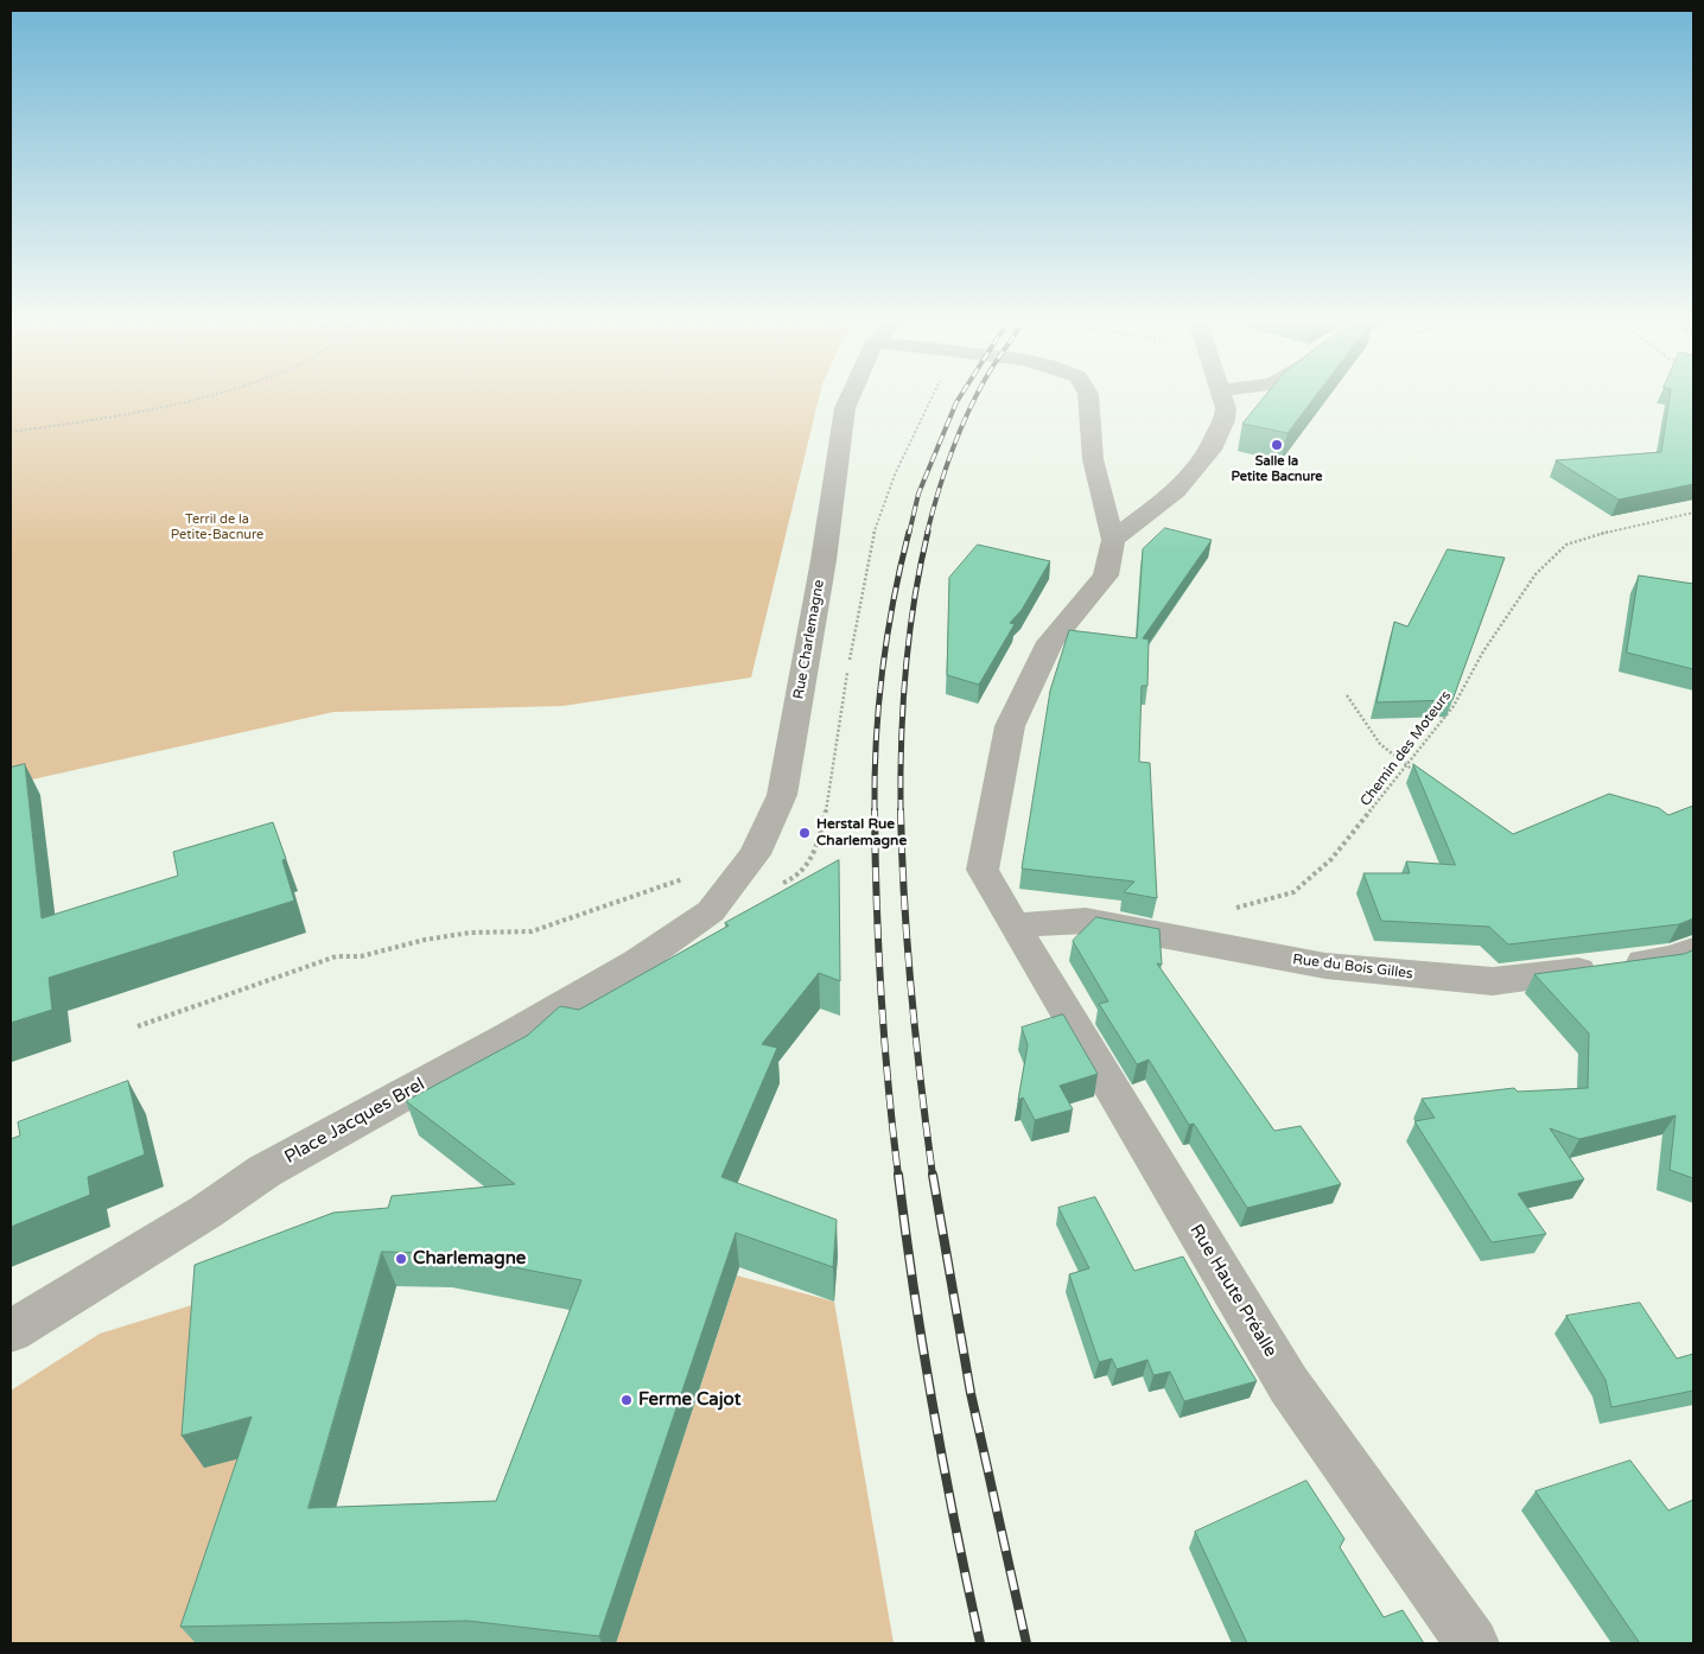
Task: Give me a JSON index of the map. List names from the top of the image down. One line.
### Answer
{"streets":{"street":["Rue Charlemagne","Rue du Bois Gilles","Place Jacques Brel","Rue Haute Préalle"],"path":["Chemin des Moteurs"]},"crossings":[["Rue Charlemagne","Place Jacques Brel"],["Rue du Bois Gilles","Rue Haute Préalle"]],"parks":["Terril de la Petite-Bacnure"],"places":["Salle la Petite Bacnure","Herstal Rue Charlemagne","Charlemagne","Ferme Cajot"]}
